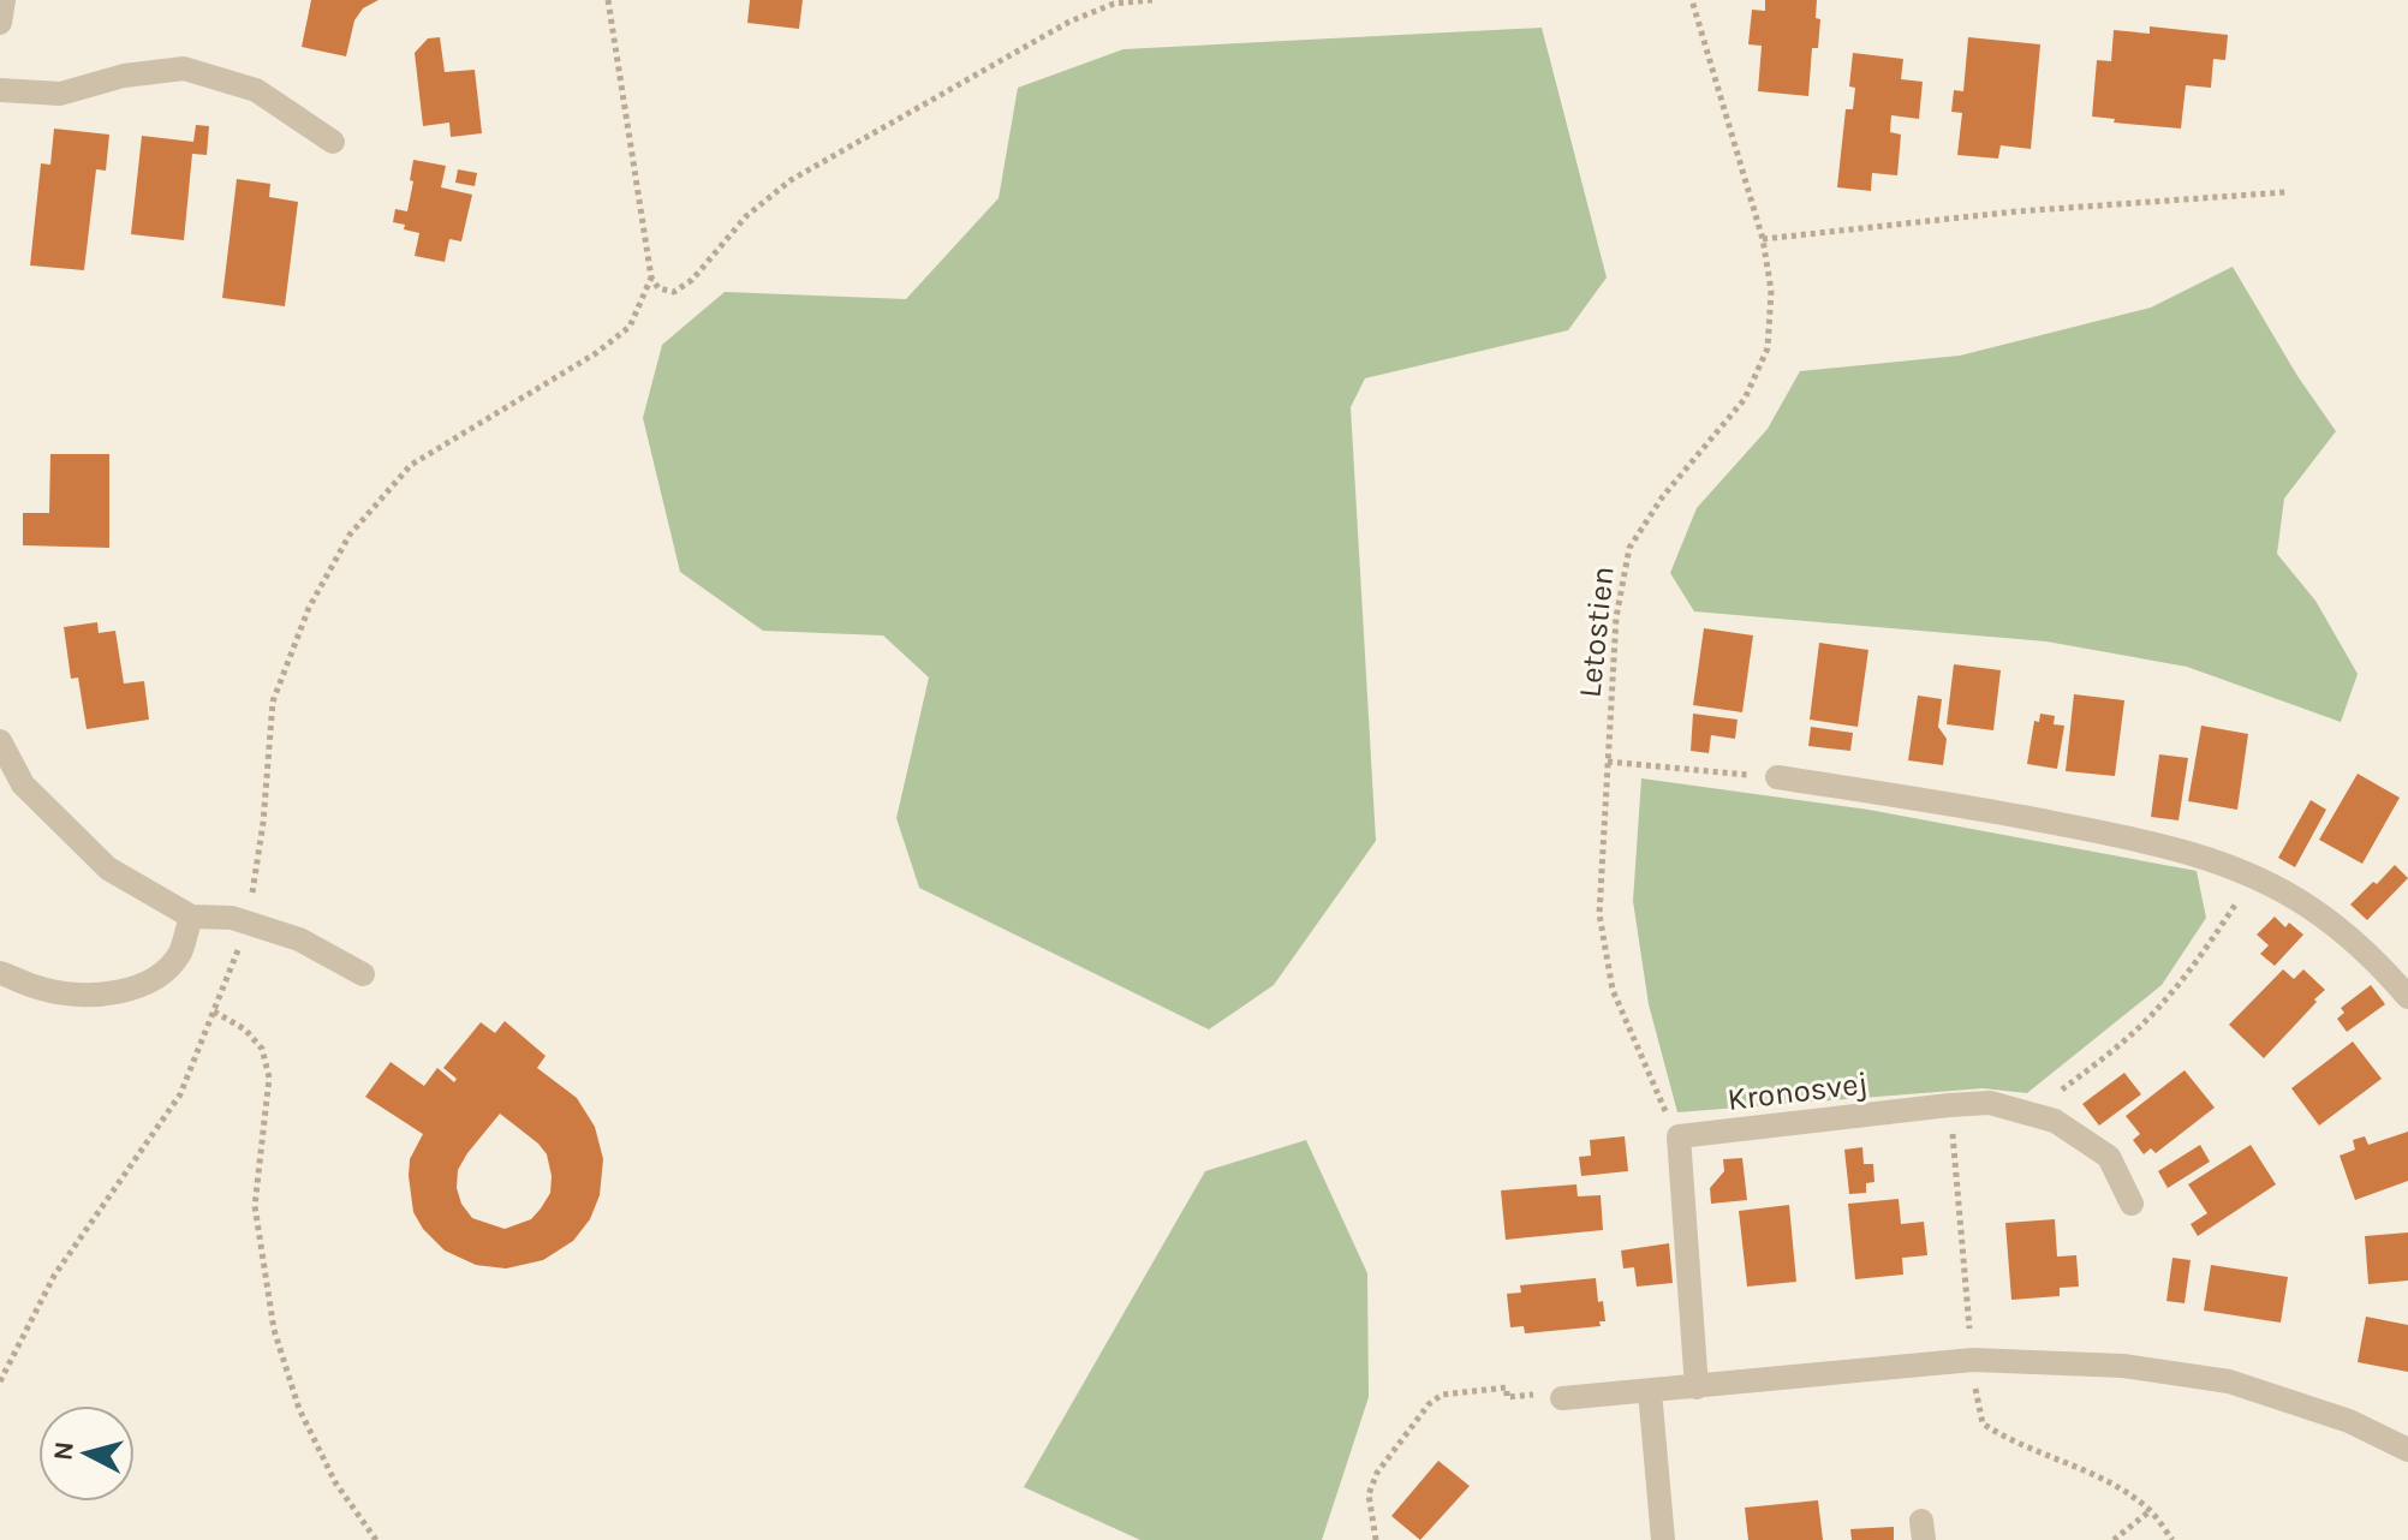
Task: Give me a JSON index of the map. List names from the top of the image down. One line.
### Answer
{"streets":{"street":["Kronosvej"],"path":["Letostien"]},"crossings":[["Letostien","Kronosvej"]],"north":"left"}
